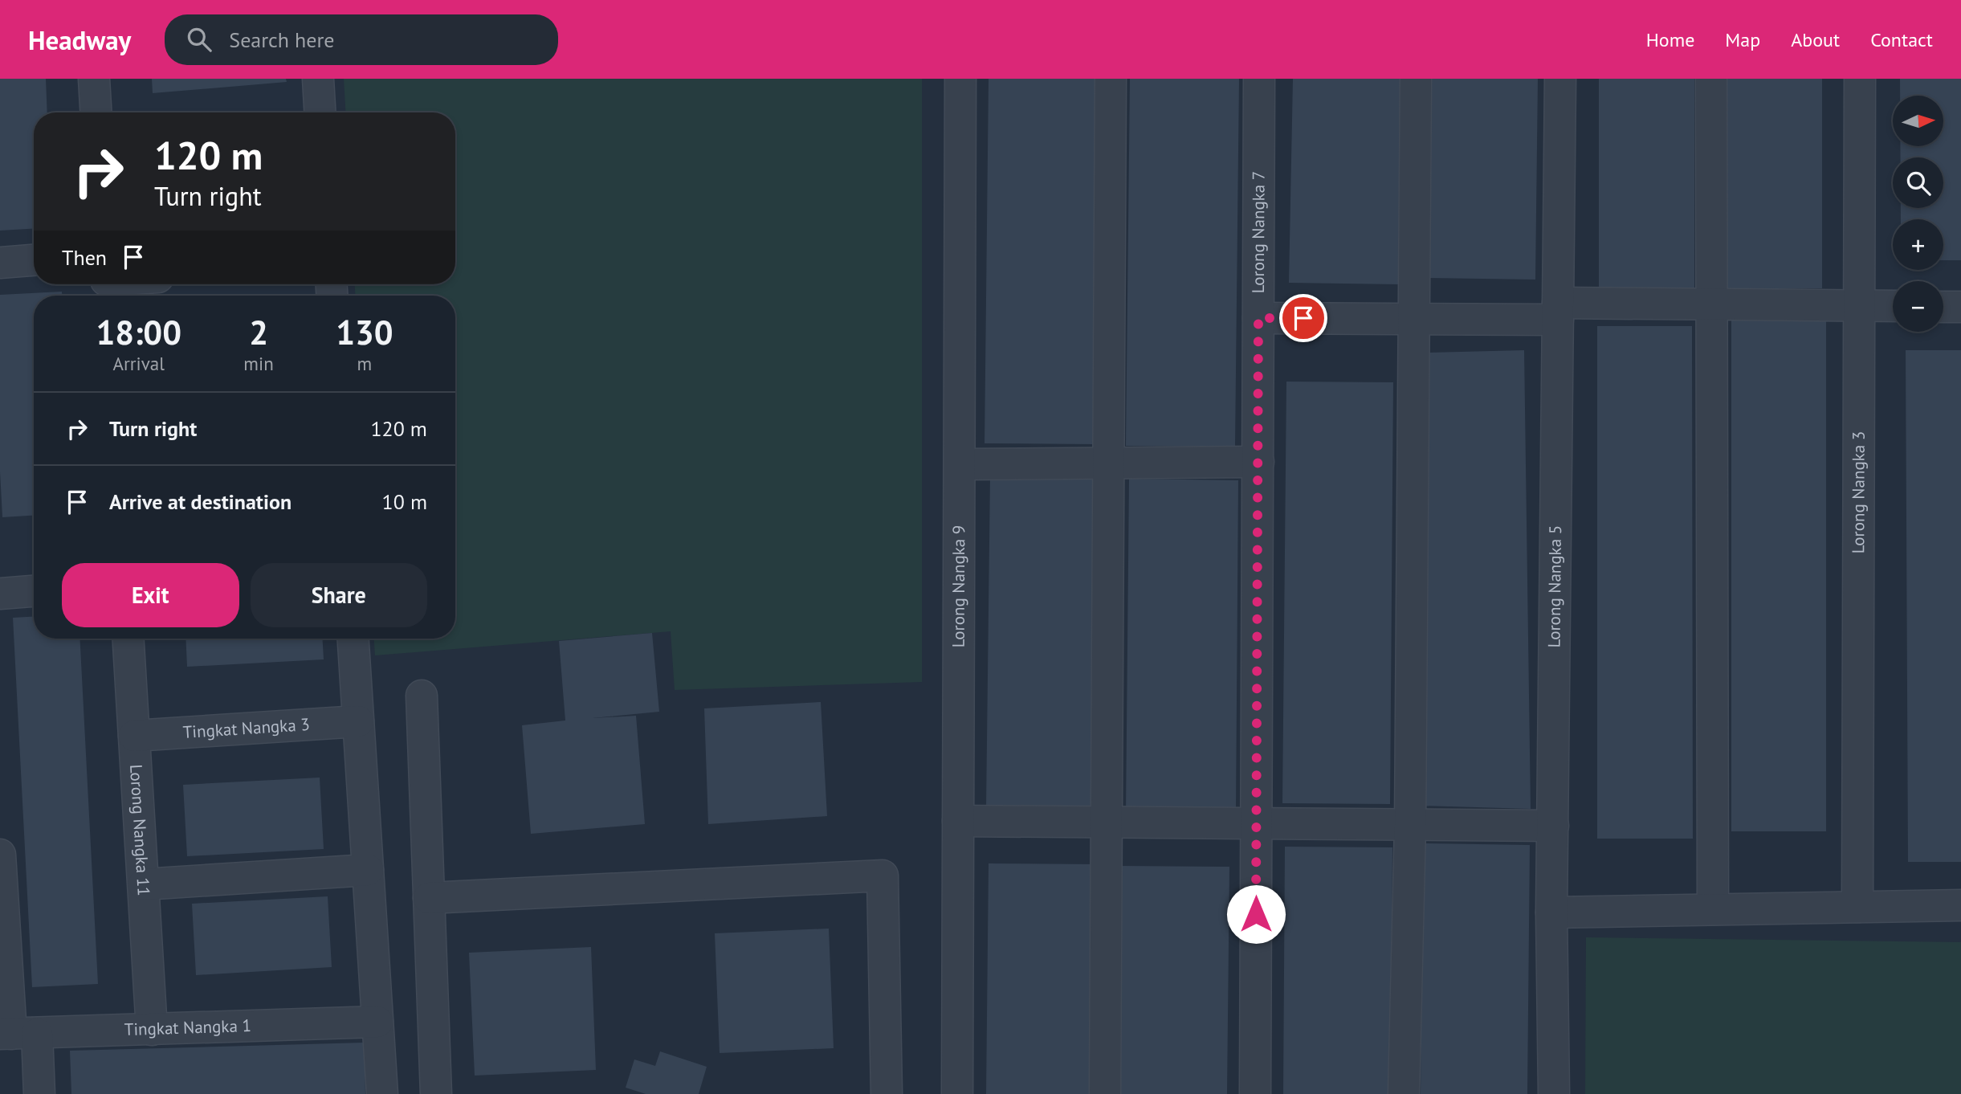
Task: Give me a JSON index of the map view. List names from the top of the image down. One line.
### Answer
{"streets":{"street":["Lorong Nangka 7","Lorong Nangka 3","Lorong Nangka 9","Lorong Nangka 5","Tingkat Nangka 3","Lorong Nangka 11","Tingkat Nangka 1"]},"crossings":[["Tingkat Nangka 3","Lorong Nangka 11"],["Lorong Nangka 11","Tingkat Nangka 1"]],"north":"right","page":{"header":"Headway","search":"Search here","nav":["Home","Map","About","Contact"],"map_buttons":["+","−"],"turn":["120 m","Turn right"],"then":"Then","eta":["18:00","Arrival","2","min","130","m"],"list":[{"name":"Turn right","value":"120 m"},{"name":"Arrive at destination","value":"10 m"}],"buttons":["Exit","Share"]}}
